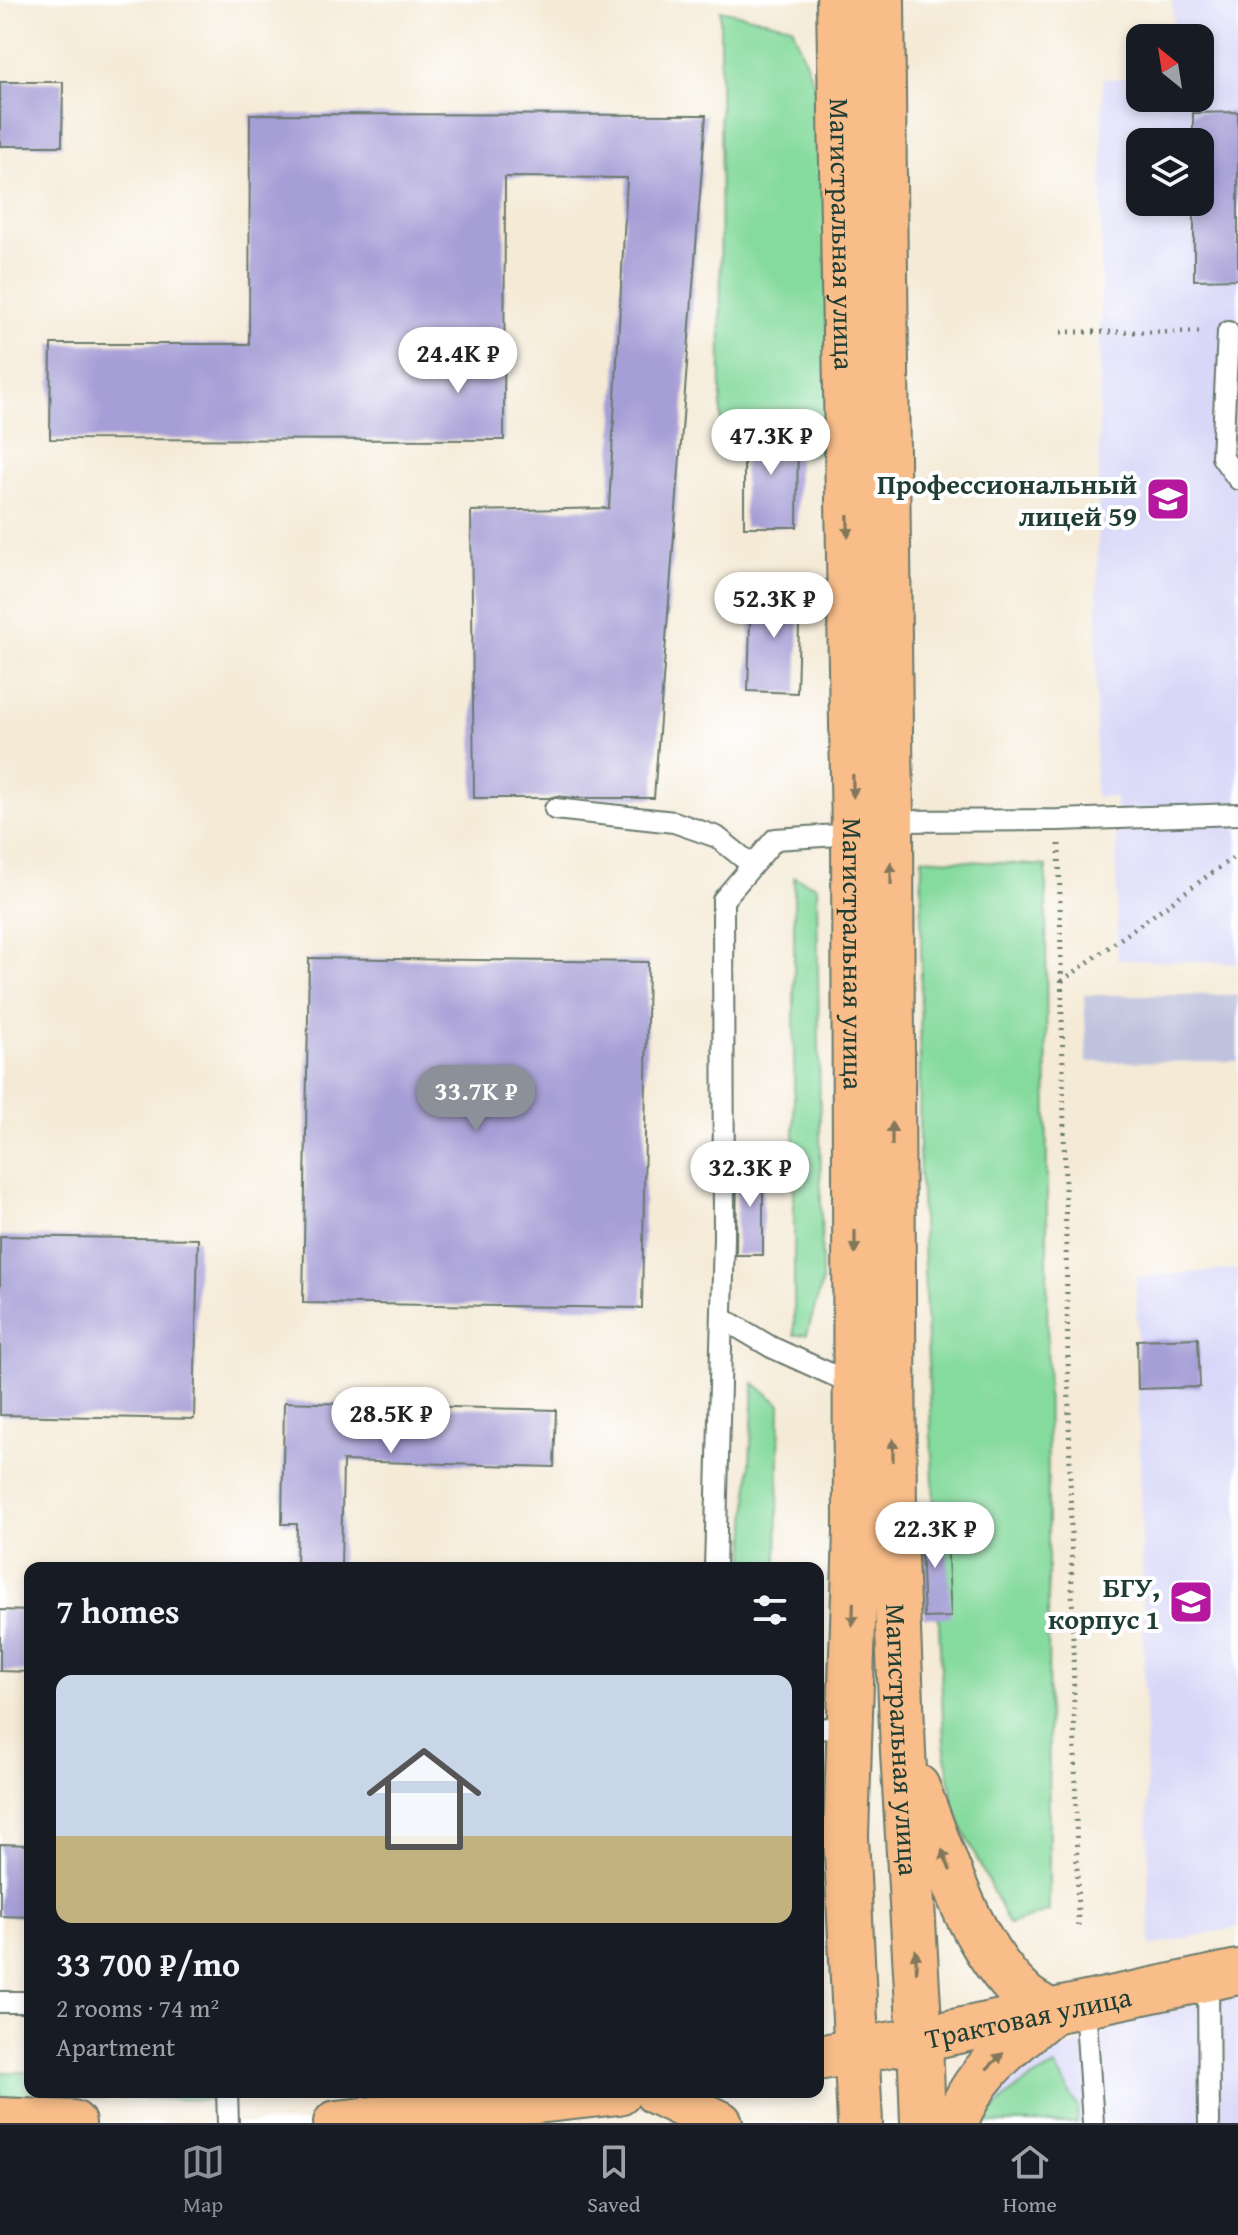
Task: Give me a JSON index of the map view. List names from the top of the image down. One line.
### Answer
{"streets":{"main road":["Магистральная улица","Трактовая улица"]},"crossings":[["Магистральная улица","Трактовая улица"]],"places":{"school or university":["Профессиональный лицей 59","БГУ, корпус 1"]},"north":"top left","page":{"price":["24.4K ₽","47.3K ₽","52.3K ₽","33.7K ₽","32.3K ₽","28.5K ₽","22.3K ₽"],"heading":"7 homes","list":[{"name":"33 700 ₽/mo","note":"2 rooms · 74 m² · Apartment"}],"tabs":["Map","Saved","Home"]}}
